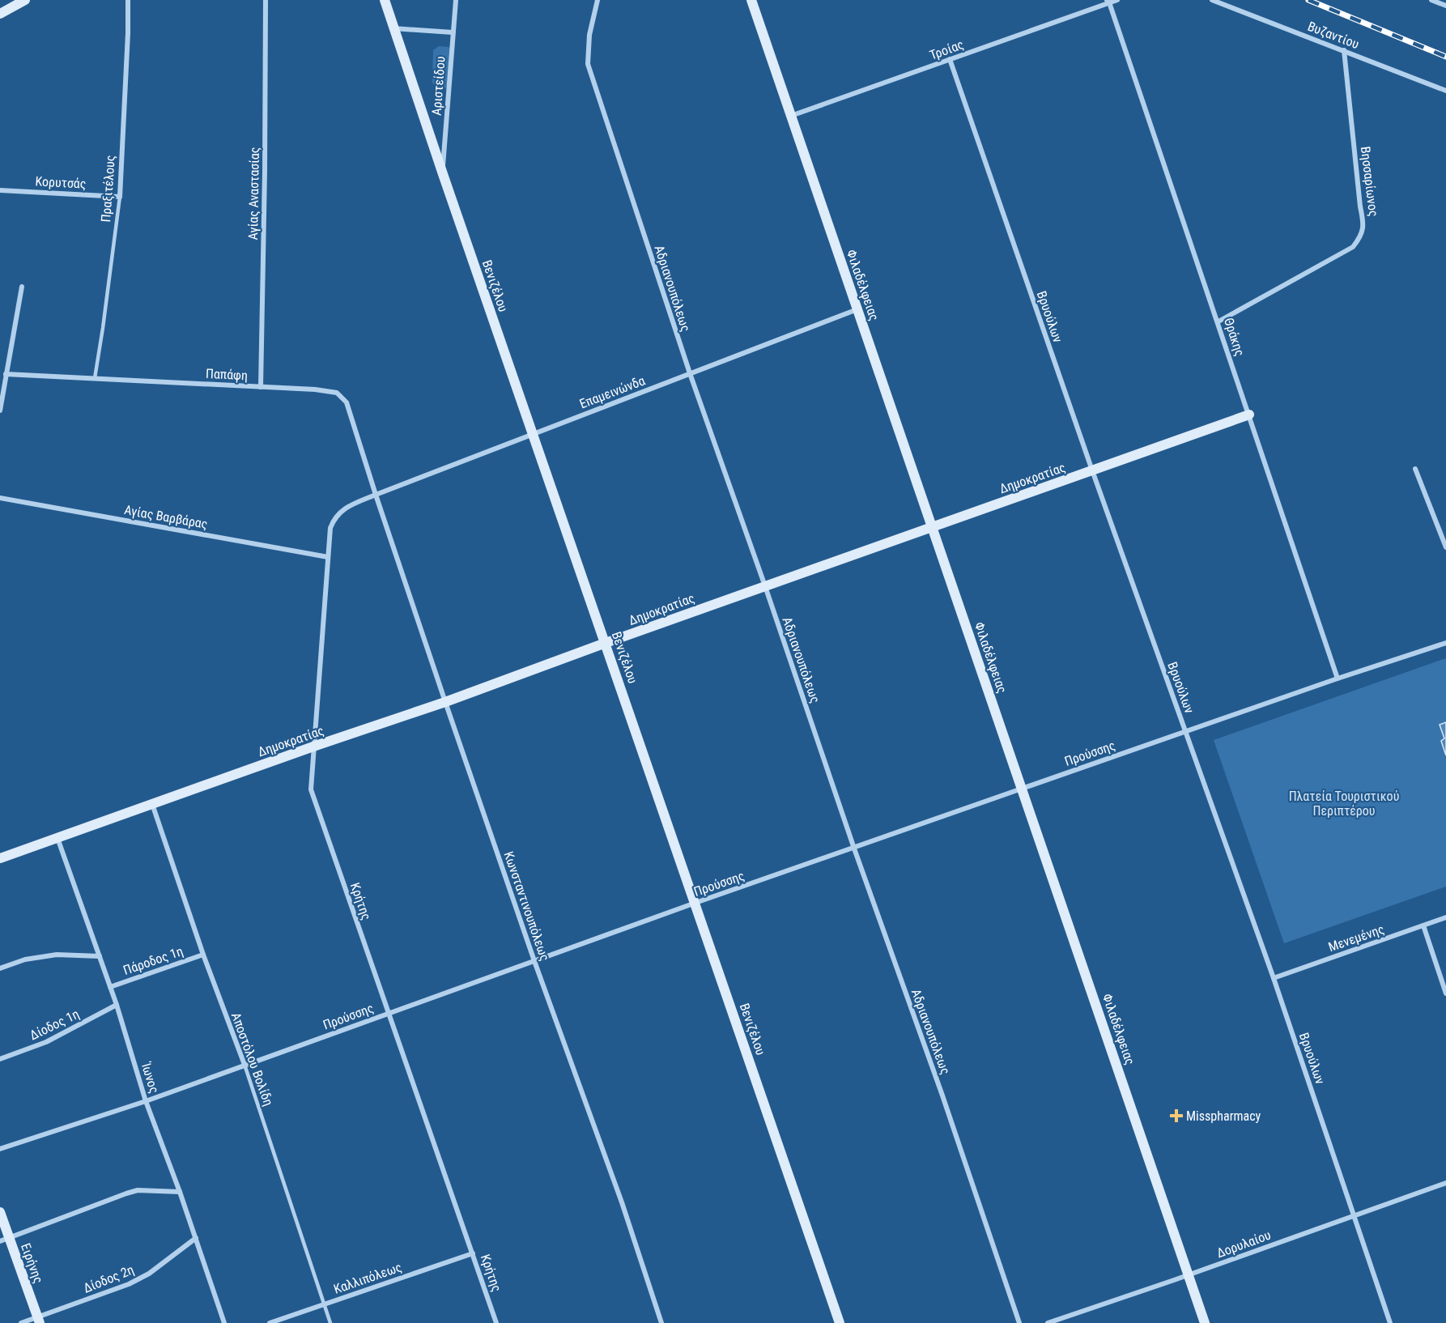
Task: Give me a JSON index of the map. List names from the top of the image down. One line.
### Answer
{"streets":{"street":["Βυζαντίου","Τροίας","Αριστείδου","Βησσαρίωνος","Κορυτσάς","Πραξιτέλους","Αγίας Αναστασίας","Φιλαδέλφειας","Βενιζέλου","Αδριανουπόλεως","Βρυούλων","Θράκης","Παπάφη","Επαμεινώνδα","Δημοκρατίας","Αγίας Βαρβάρας","Προύσσης","Κρήτης","Κωνσταντινουπόλεως","Μενεμένης","Πάροδος 1η","Δίοδος 1η","Αποστόλου Βολίδη","Ίωνος","Δορυλαίου","Ειρήνης","Καλλιπόλεως","Δίοδος 2η"]},"crossings":[["Βυζαντίου","Βησσαρίωνος"],["Τροίας","Φιλαδέλφειας"],["Τροίας","Βρυούλων"],["Τροίας","Θράκης"],["Αριστείδου","Βενιζέλου"],["Βησσαρίωνος","Θράκης"],["Κορυτσάς","Πραξιτέλους"],["Πραξιτέλους","Παπάφη"],["Αγίας Αναστασίας","Παπάφη"],["Φιλαδέλφειας","Επαμεινώνδα"],["Φιλαδέλφειας","Δημοκρατίας"],["Φιλαδέλφειας","Προύσσης"],["Φιλαδέλφειας","Δορυλαίου"],["Βενιζέλου","Επαμεινώνδα"],["Βενιζέλου","Δημοκρατίας"],["Βενιζέλου","Προύσσης"],["Αδριανουπόλεως","Επαμεινώνδα"],["Αδριανουπόλεως","Δημοκρατίας"],["Αδριανουπόλεως","Προύσσης"],["Βρυούλων","Δημοκρατίας"],["Βρυούλων","Προύσσης"],["Βρυούλων","Μενεμένης"],["Βρυούλων","Δορυλαίου"],["Θράκης","Δημοκρατίας"],["Θράκης","Προύσσης"],["Παπάφη","Επαμεινώνδα"],["Παπάφη","Κρήτης"],["Παπάφη","Κωνσταντινουπόλεως"],["Επαμεινώνδα","Κρήτης"],["Επαμεινώνδα","Κωνσταντινουπόλεως"],["Δημοκρατίας","Κρήτης"],["Δημοκρατίας","Κωνσταντινουπόλεως"],["Δημοκρατίας","Αποστόλου Βολίδη"],["Δημοκρατίας","Ίωνος"],["Αγίας Βαρβάρας","Κρήτης"],["Προύσσης","Κρήτης"],["Προύσσης","Κωνσταντινουπόλεως"],["Προύσσης","Αποστόλου Βολίδη"],["Προύσσης","Ίωνος"],["Κρήτης","Κωνσταντινουπόλεως"],["Κρήτης","Καλλιπόλεως"],["Πάροδος 1η","Αποστόλου Βολίδη"],["Πάροδος 1η","Ίωνος"],["Δίοδος 1η","Ίωνος"],["Αποστόλου Βολίδη","Καλλιπόλεως"],["Ίωνος","Δίοδος 2η"],["Ειρήνης","Δίοδος 2η"]],"parks":["Πλατεία Τουριστικού Περιπτέρου"],"places":{"health":["Misspharmacy"]}}
